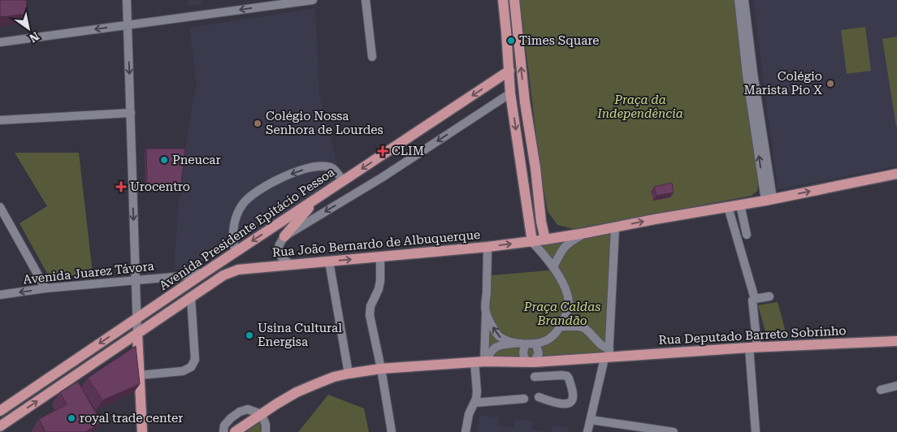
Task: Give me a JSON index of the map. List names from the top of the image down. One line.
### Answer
{"streets":{"main road":["Avenida Presidente Epitácio Pessoa","Rua João Bernardo de Albuquerque","Rua Deputado Barreto Sobrinho"],"street":["Avenida Juarez Távora"]},"crossings":[["Avenida Presidente Epitácio Pessoa","Rua João Bernardo de Albuquerque"],["Avenida Presidente Epitácio Pessoa","Avenida Juarez Távora"]],"parks":["Praça da Independência","Praça Caldas Brandão"],"places":{"other":["Times Square","Colégio Marista Pio X","Colégio Nossa Senhora de Lourdes","Pneucar","Usina Cultural Energisa","royal trade center"],"health":["CLIM","Urocentro"]},"north":"bottom right"}
